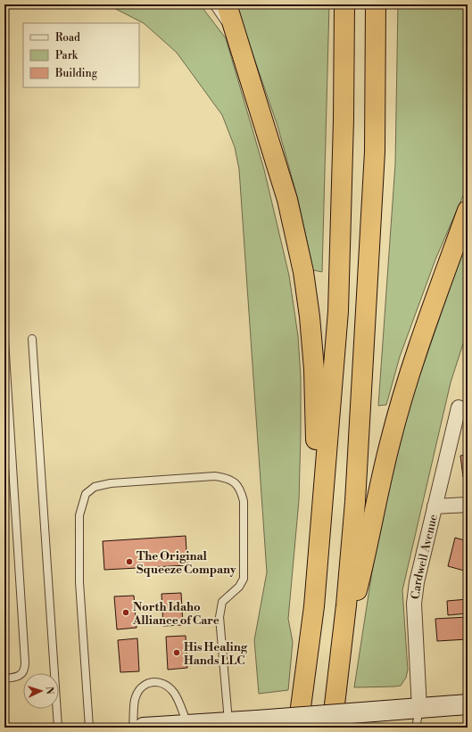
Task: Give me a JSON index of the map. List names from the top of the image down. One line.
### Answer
{"streets":{"street":["Cardwell Avenue"]},"places":["The Original Squeeze Company","North Idaho Alliance of Care","His Healing Hands LLC"],"legend":["Road","Park","Building"],"north":"right"}
